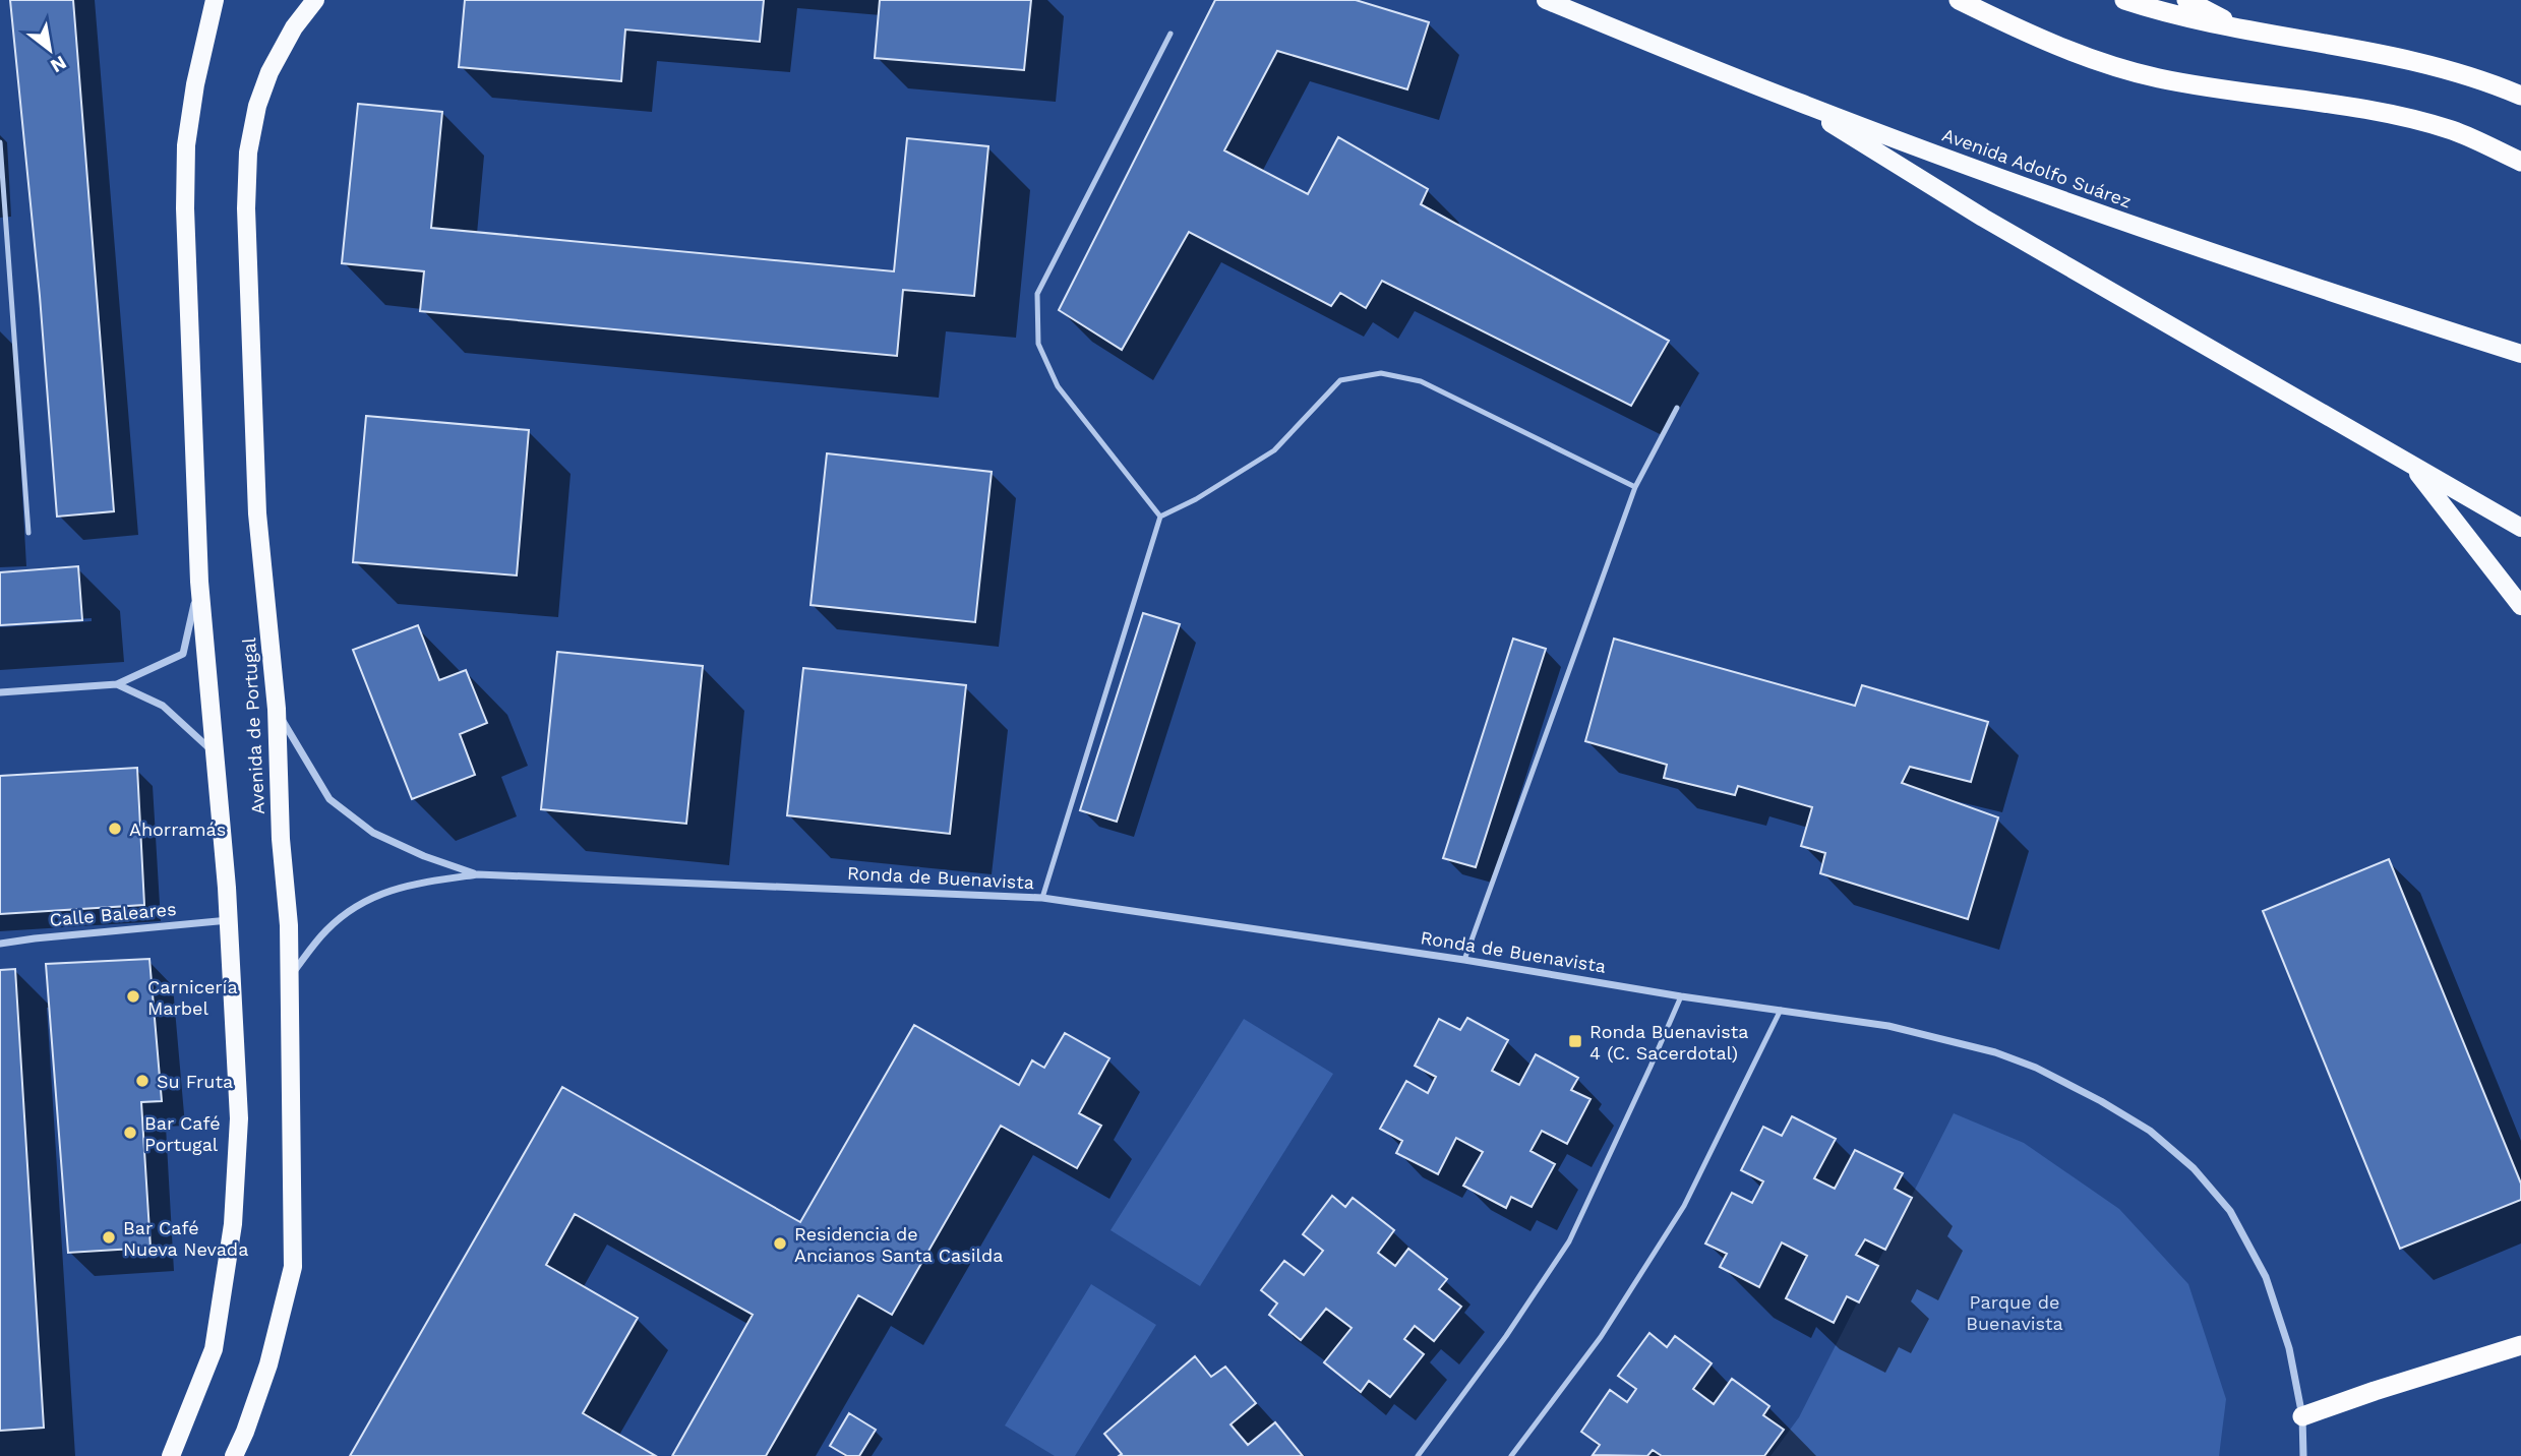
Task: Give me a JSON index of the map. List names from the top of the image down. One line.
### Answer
{"streets":{"main road":["Avenida Adolfo Suárez","Avenida de Portugal"],"street":["Ronda de Buenavista","Calle Baleares"]},"crossings":[["Avenida de Portugal","Ronda de Buenavista"],["Avenida de Portugal","Calle Baleares"]],"parks":["Parque de Buenavista"],"places":{"other":["Ahorramás","Carnicería Marbel","Su Fruta","Bar Café Portugal","Bar Café Nueva Nevada","Residencia de Ancianos Santa Casilda"],"transit":["Ronda Buenavista 4 (C. Sacerdotal)"]},"north":"bottom right"}
